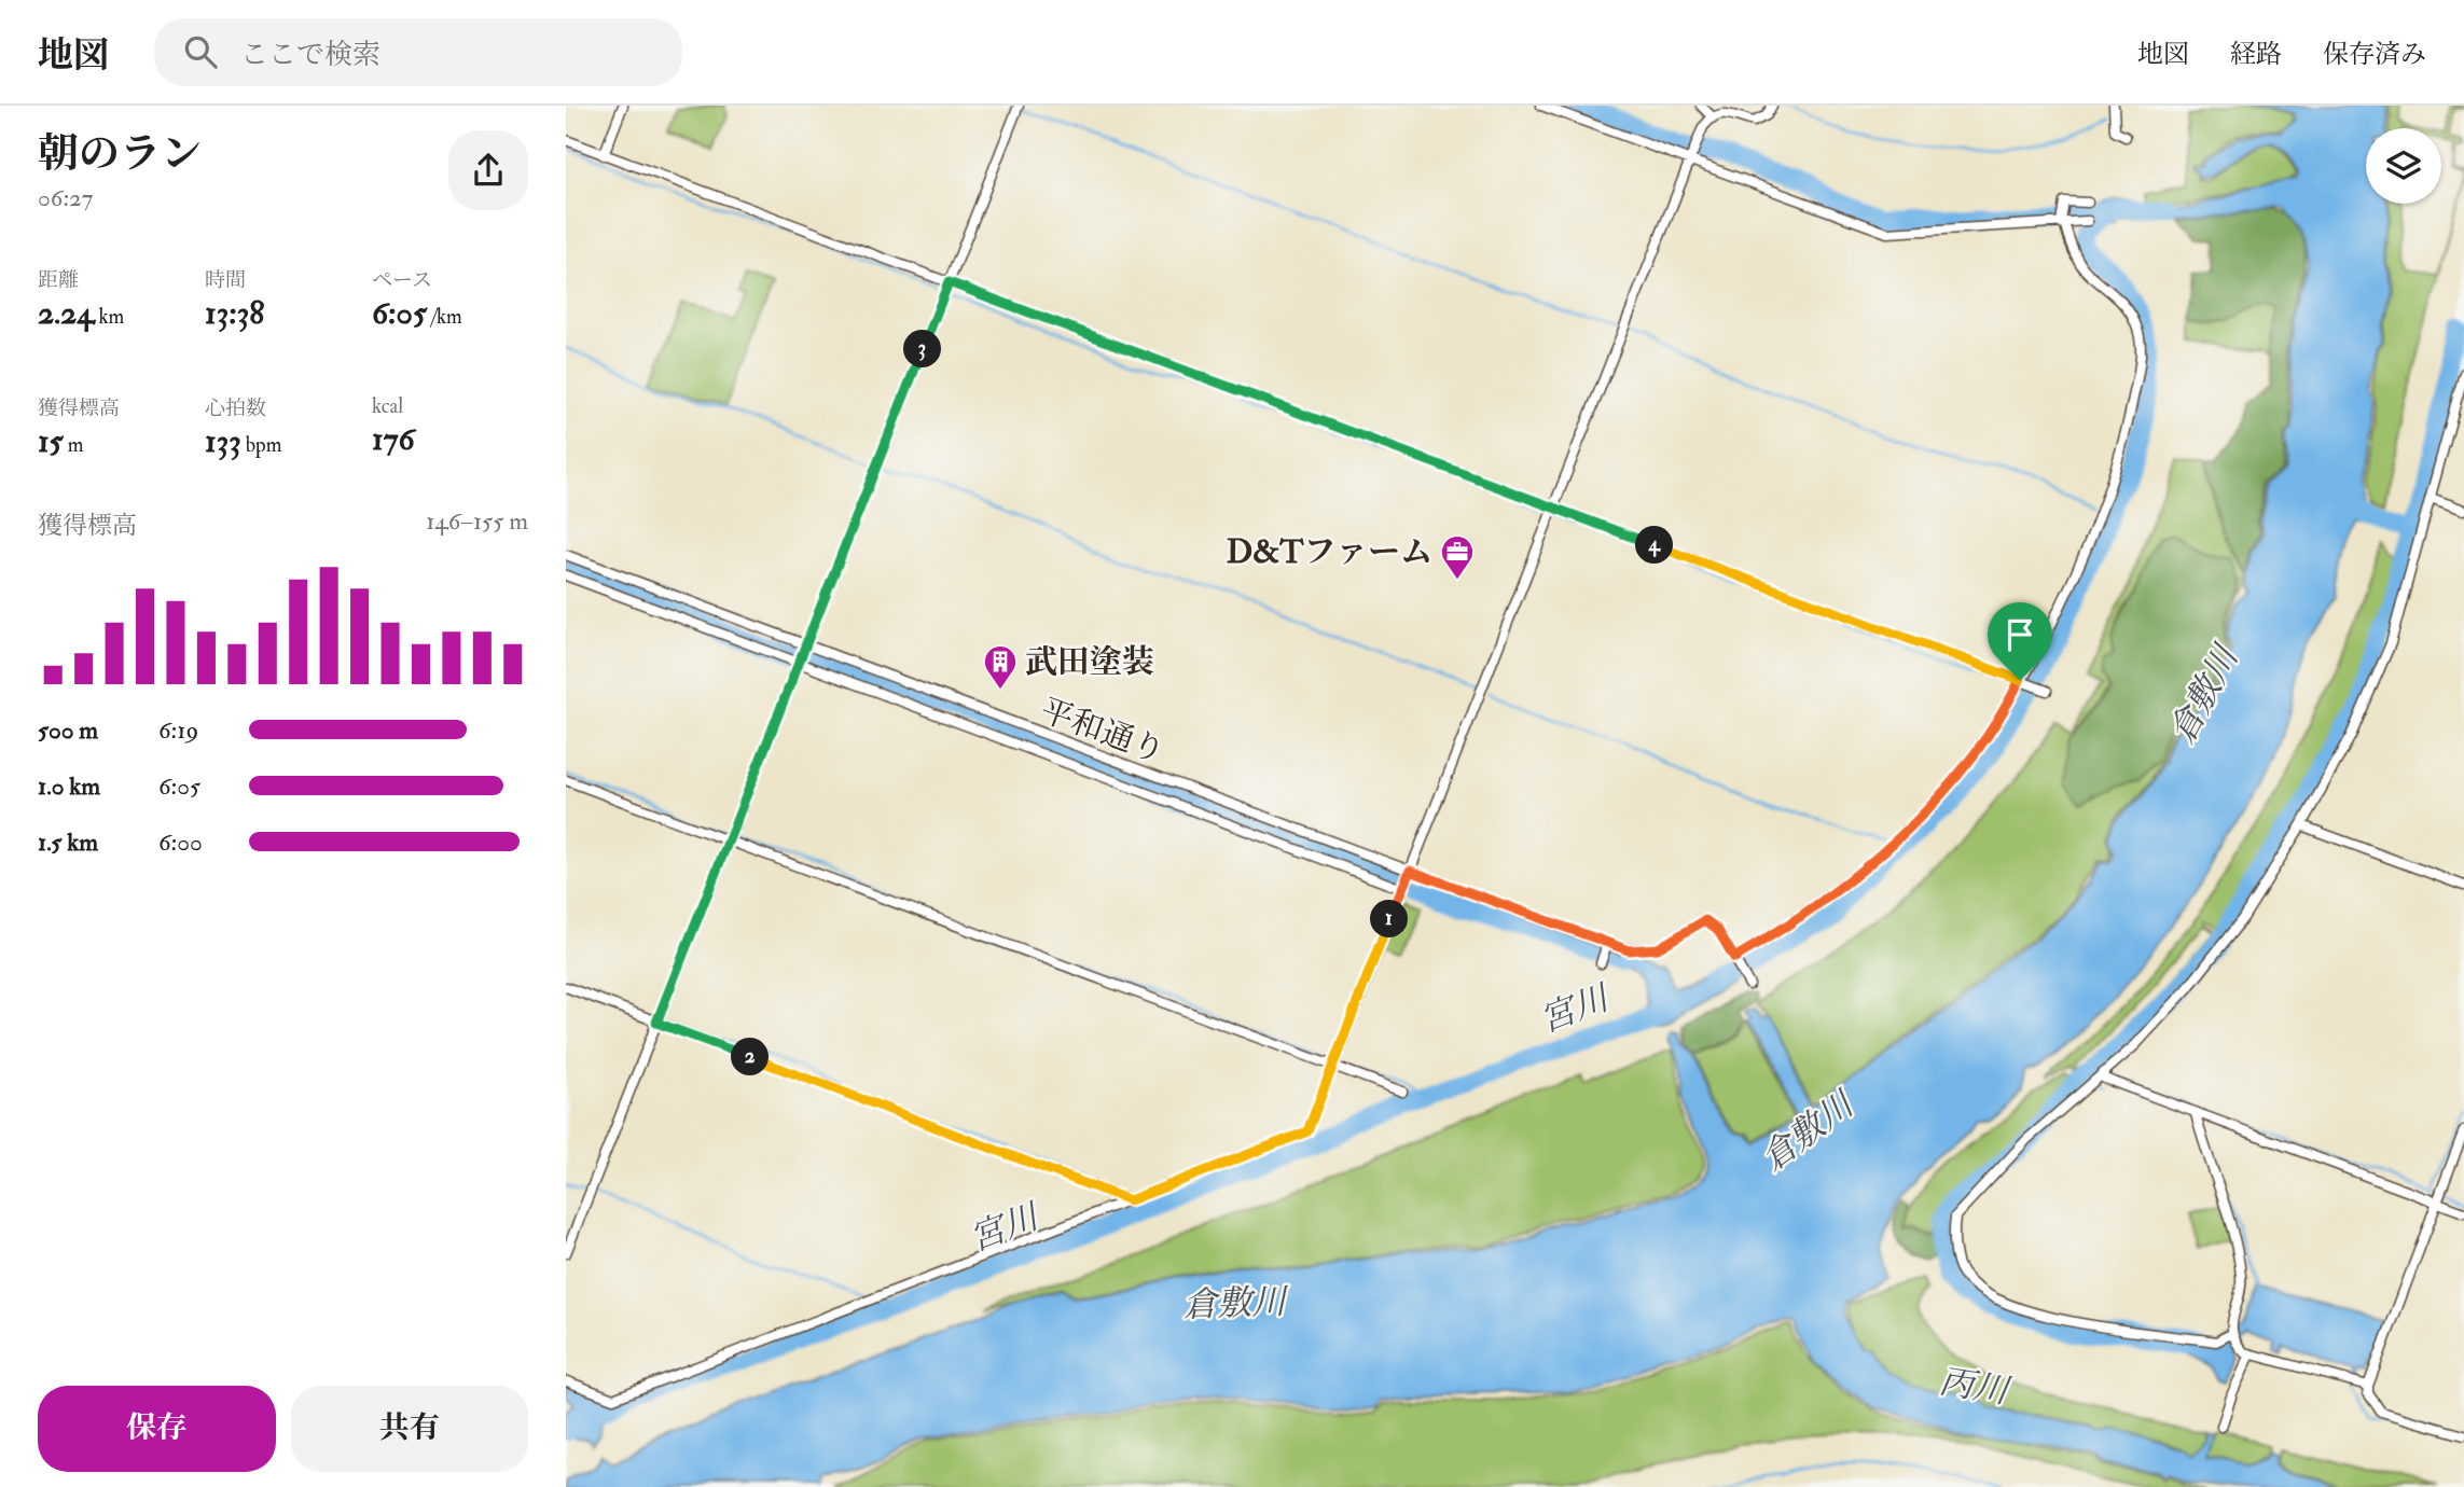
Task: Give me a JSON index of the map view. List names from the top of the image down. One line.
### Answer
{"streets":{"street":["平和通り"]},"water":["倉敷川","宮川","丙川"],"places":{"office":["D&Tファーム"],"building":["武田塗装"]},"page":{"header":"地図","search":"ここで検索","nav":["地図","経路","保存済み"],"heading":["朝のラン","06:27"],"stats":[["距離","2.24 km"],["時間","13:38"],["ペース","6:05 /km"],["獲得標高","15 m"],["心拍数","133 bpm"],["kcal","176"]],"pins":["3","4","1","2"],"chart":["獲得標高","146–155 m"],"list":[{"name":"500 m","note":"6:19"},{"name":"1.0 km","note":"6:05"},{"name":"1.5 km","note":"6:00"}],"buttons":["保存","共有"]}}
